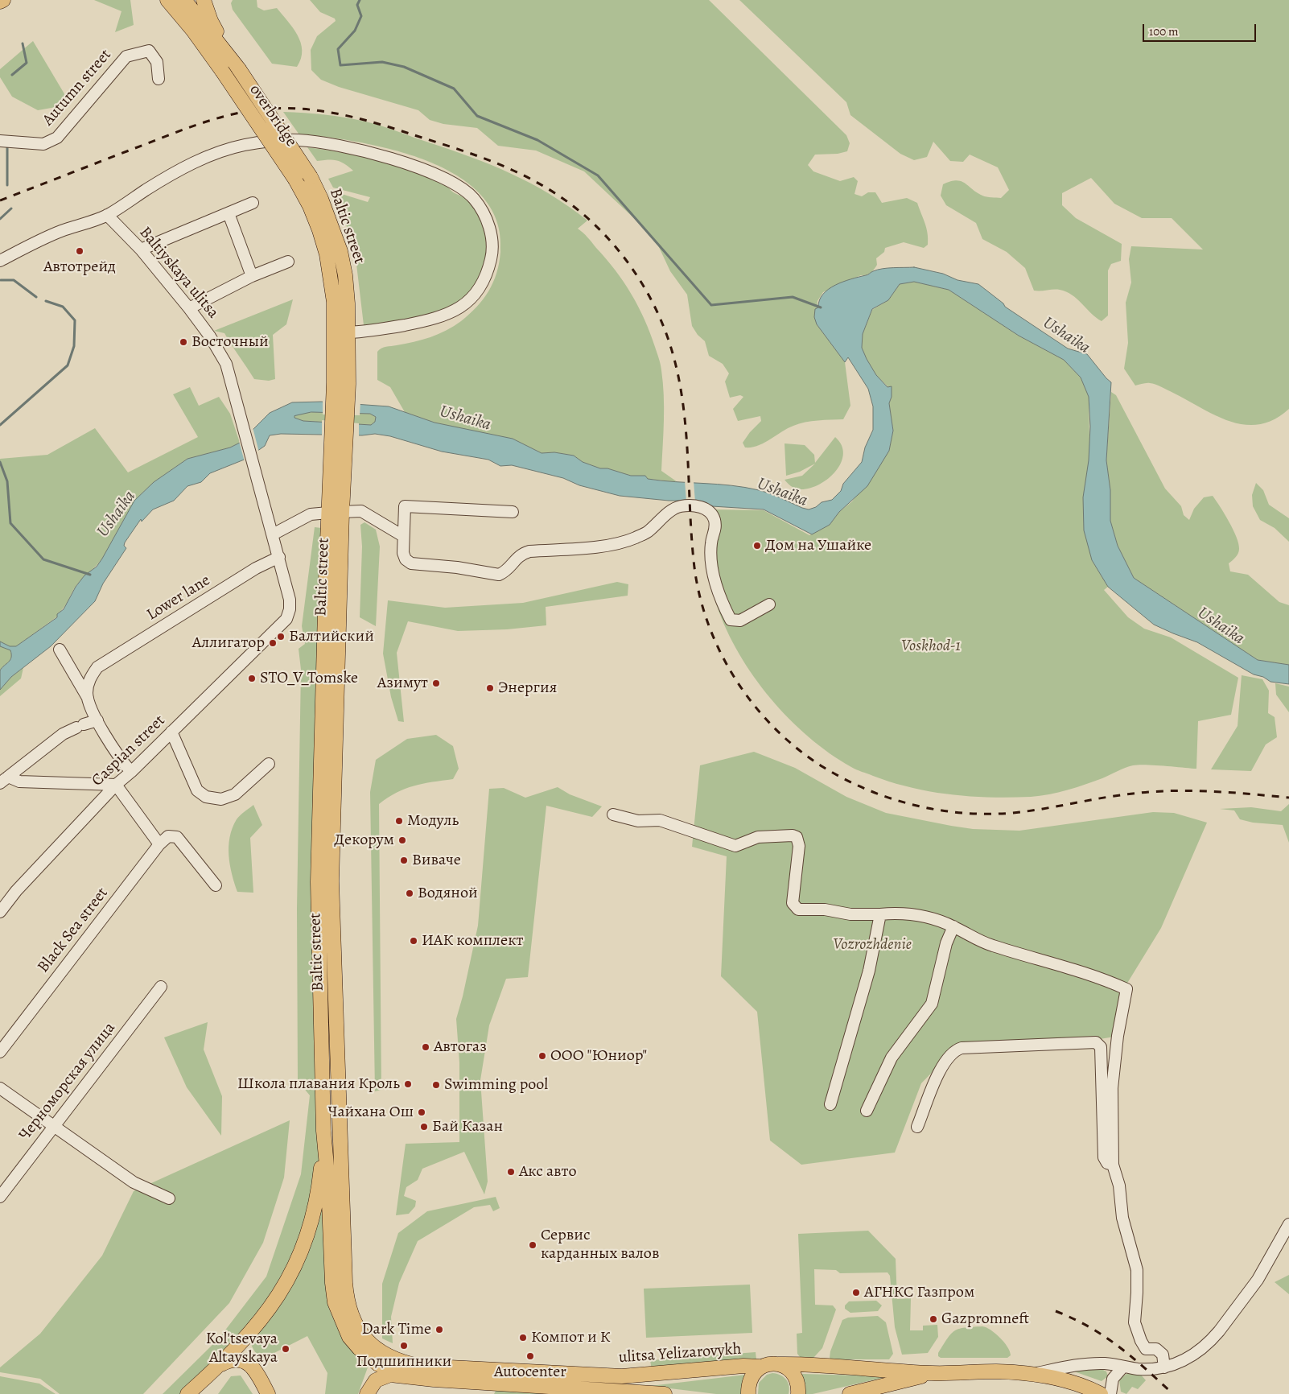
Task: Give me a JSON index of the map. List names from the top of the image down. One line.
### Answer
{"streets":{"main road":["overbridge","Baltic street","ulitsa Yelizarovykh"],"street":["Autumn street","Baltiyskaya ulitsa","Lower lane","Caspian street","Black Sea street","Черноморская улица"]},"crossings":[["overbridge","Baltic street"],["Baltic street","ulitsa Yelizarovykh"],["Lower lane","Caspian street"]],"water":["Ushaika"],"parks":["Voskhod-1","Vozrozhdenie"],"places":["Автотрейд","Восточный","Дом на Ушайке","Балтийский","Аллигатор","STO_V_Tomske","Азимут","Энергия","Модуль","Декорум","Виваче","Водяной","ИАК комплект","Автогаз","ООО \"Юниор\"","Школа плавания Кроль","Swimming pool","Чайхана Ош","Бай Казан","Акс авто","Сервис карданных валов","АГНКС Газпром","Gazpromneft","Dark Time","Компот и К","Подшипники","Kol'tsevaya Altayskaya","Autocenter"],"scale_bar":"100 m"}
